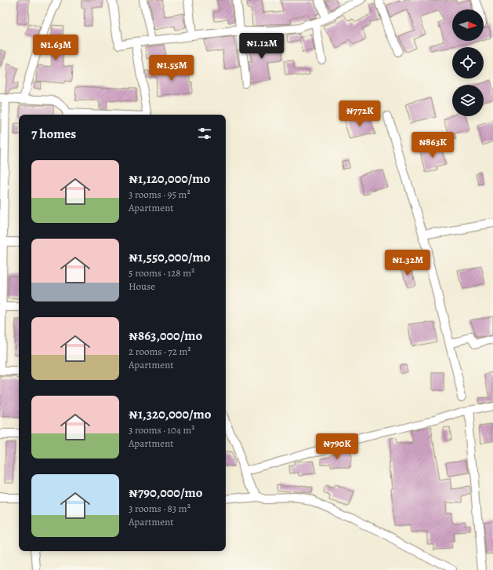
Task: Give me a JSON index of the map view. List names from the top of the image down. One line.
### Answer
{"north":"right","page":{"price":["₦1.12M","₦1.63M","₦1.55M","₦772K","₦863K","₦1.32M","₦790K"],"heading":"7 homes","list":[{"name":"₦1,120,000/mo","note":"3 rooms · 95 m² · Apartment"},{"name":"₦1,550,000/mo","note":"5 rooms · 128 m² · House"},{"name":"₦863,000/mo","note":"2 rooms · 72 m² · Apartment"},{"name":"₦1,320,000/mo","note":"3 rooms · 104 m² · Apartment"},{"name":"₦790,000/mo","note":"3 rooms · 83 m² · Apartment"}]}}
